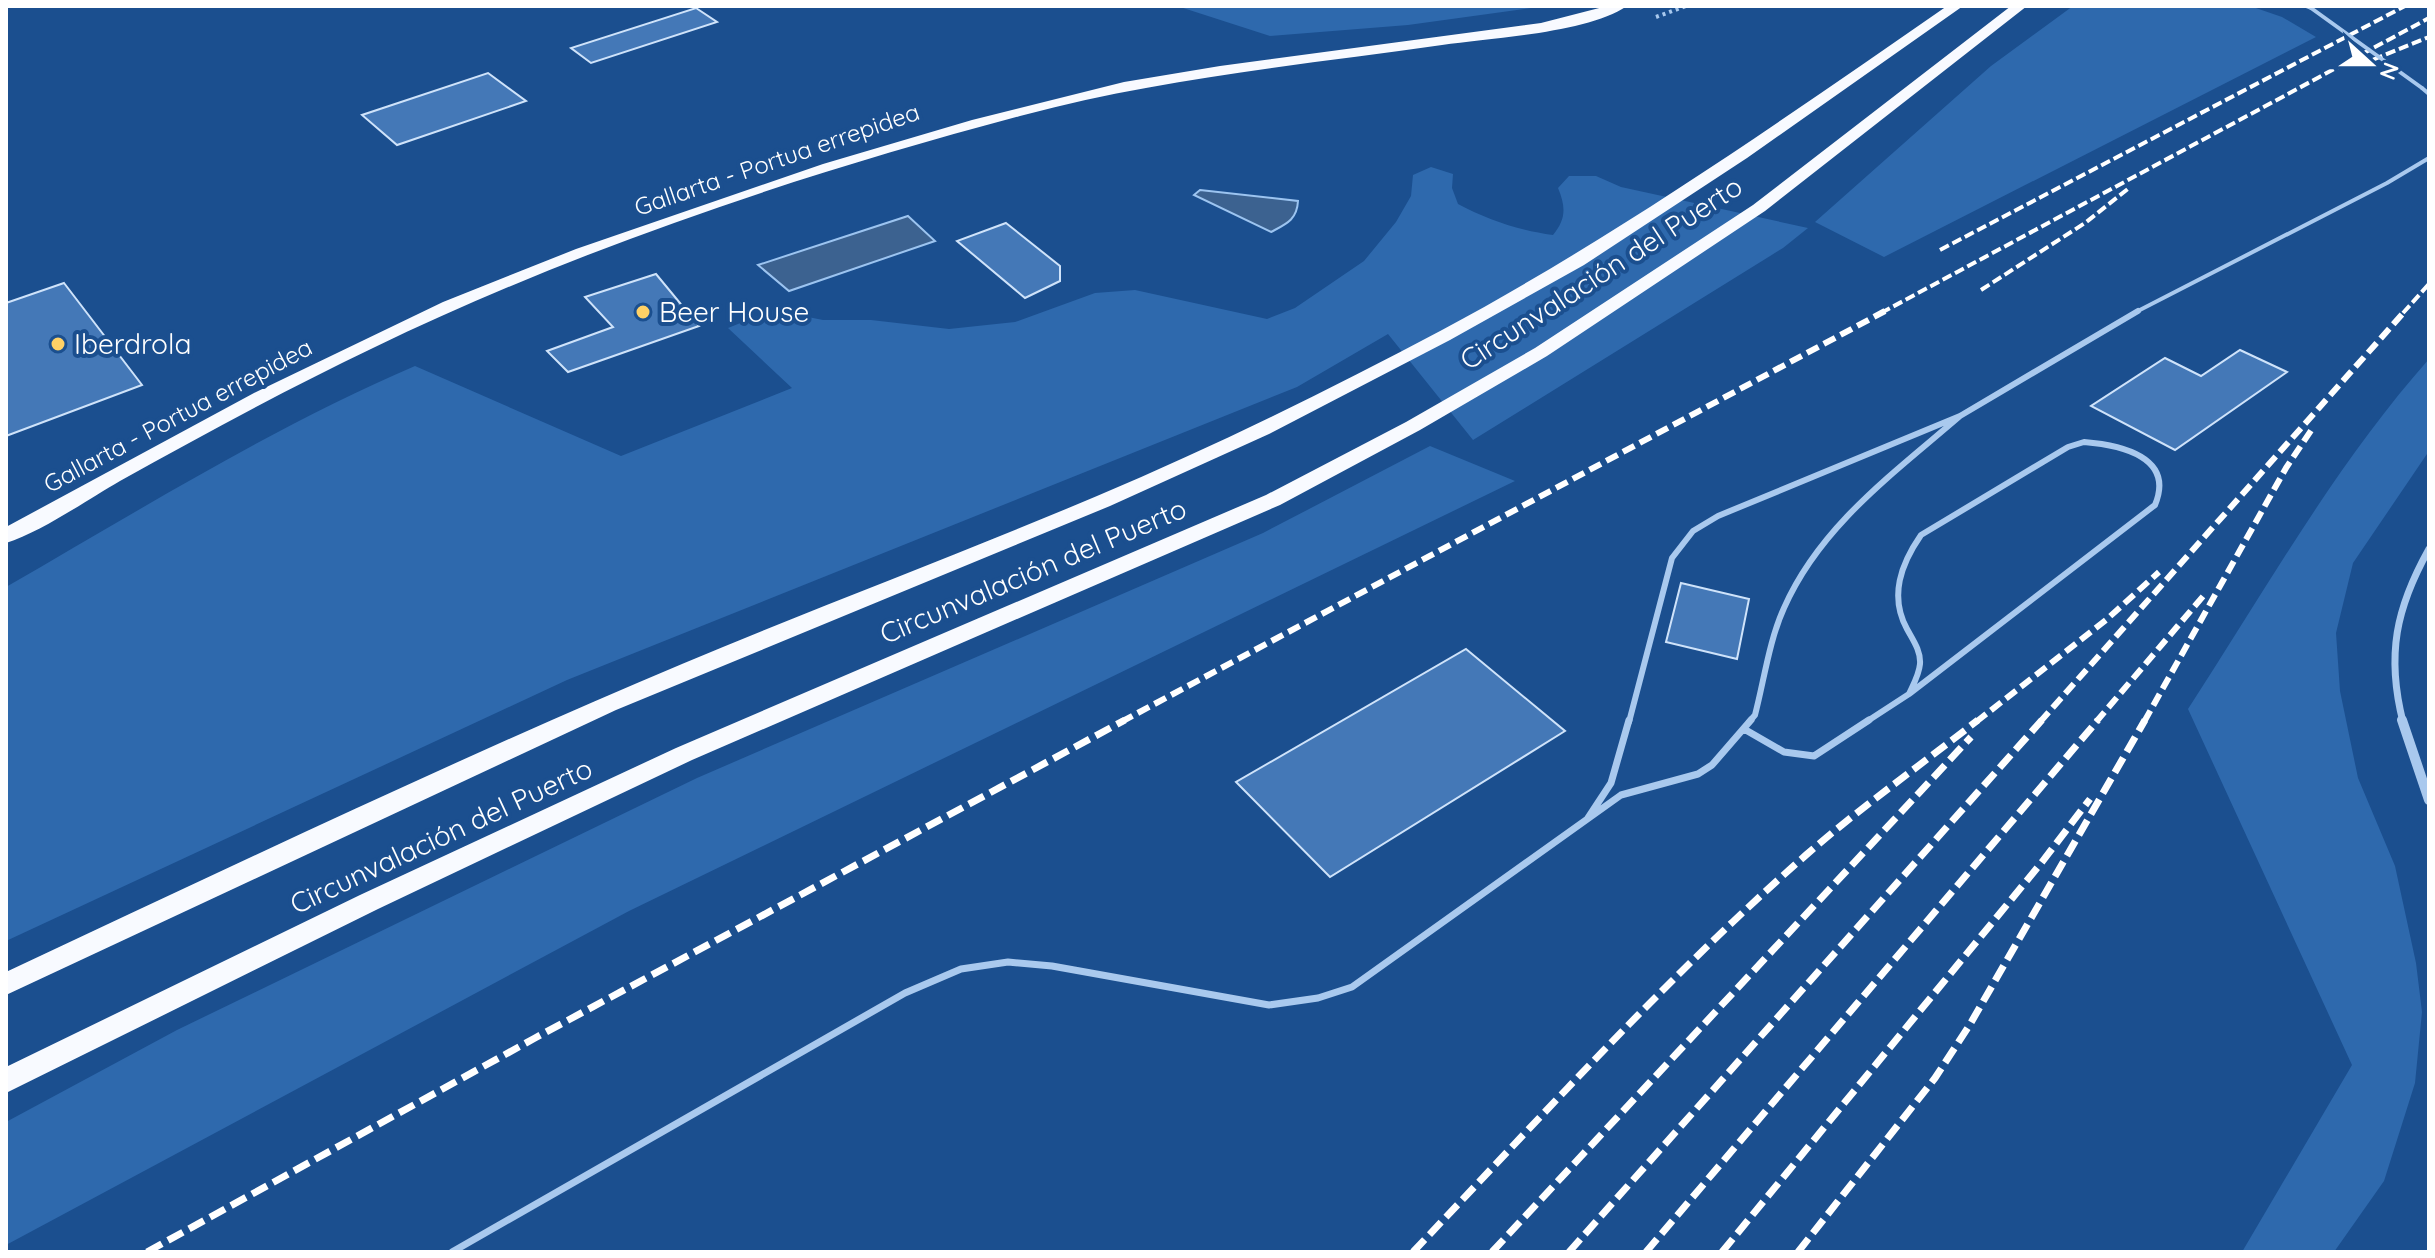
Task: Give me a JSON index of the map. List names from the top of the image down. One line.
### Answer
{"streets":{"highway":["Gallarta - Portua errepidea","Circunvalación del Puerto"]},"places":["Beer House","Iberdrola"],"north":"right"}
